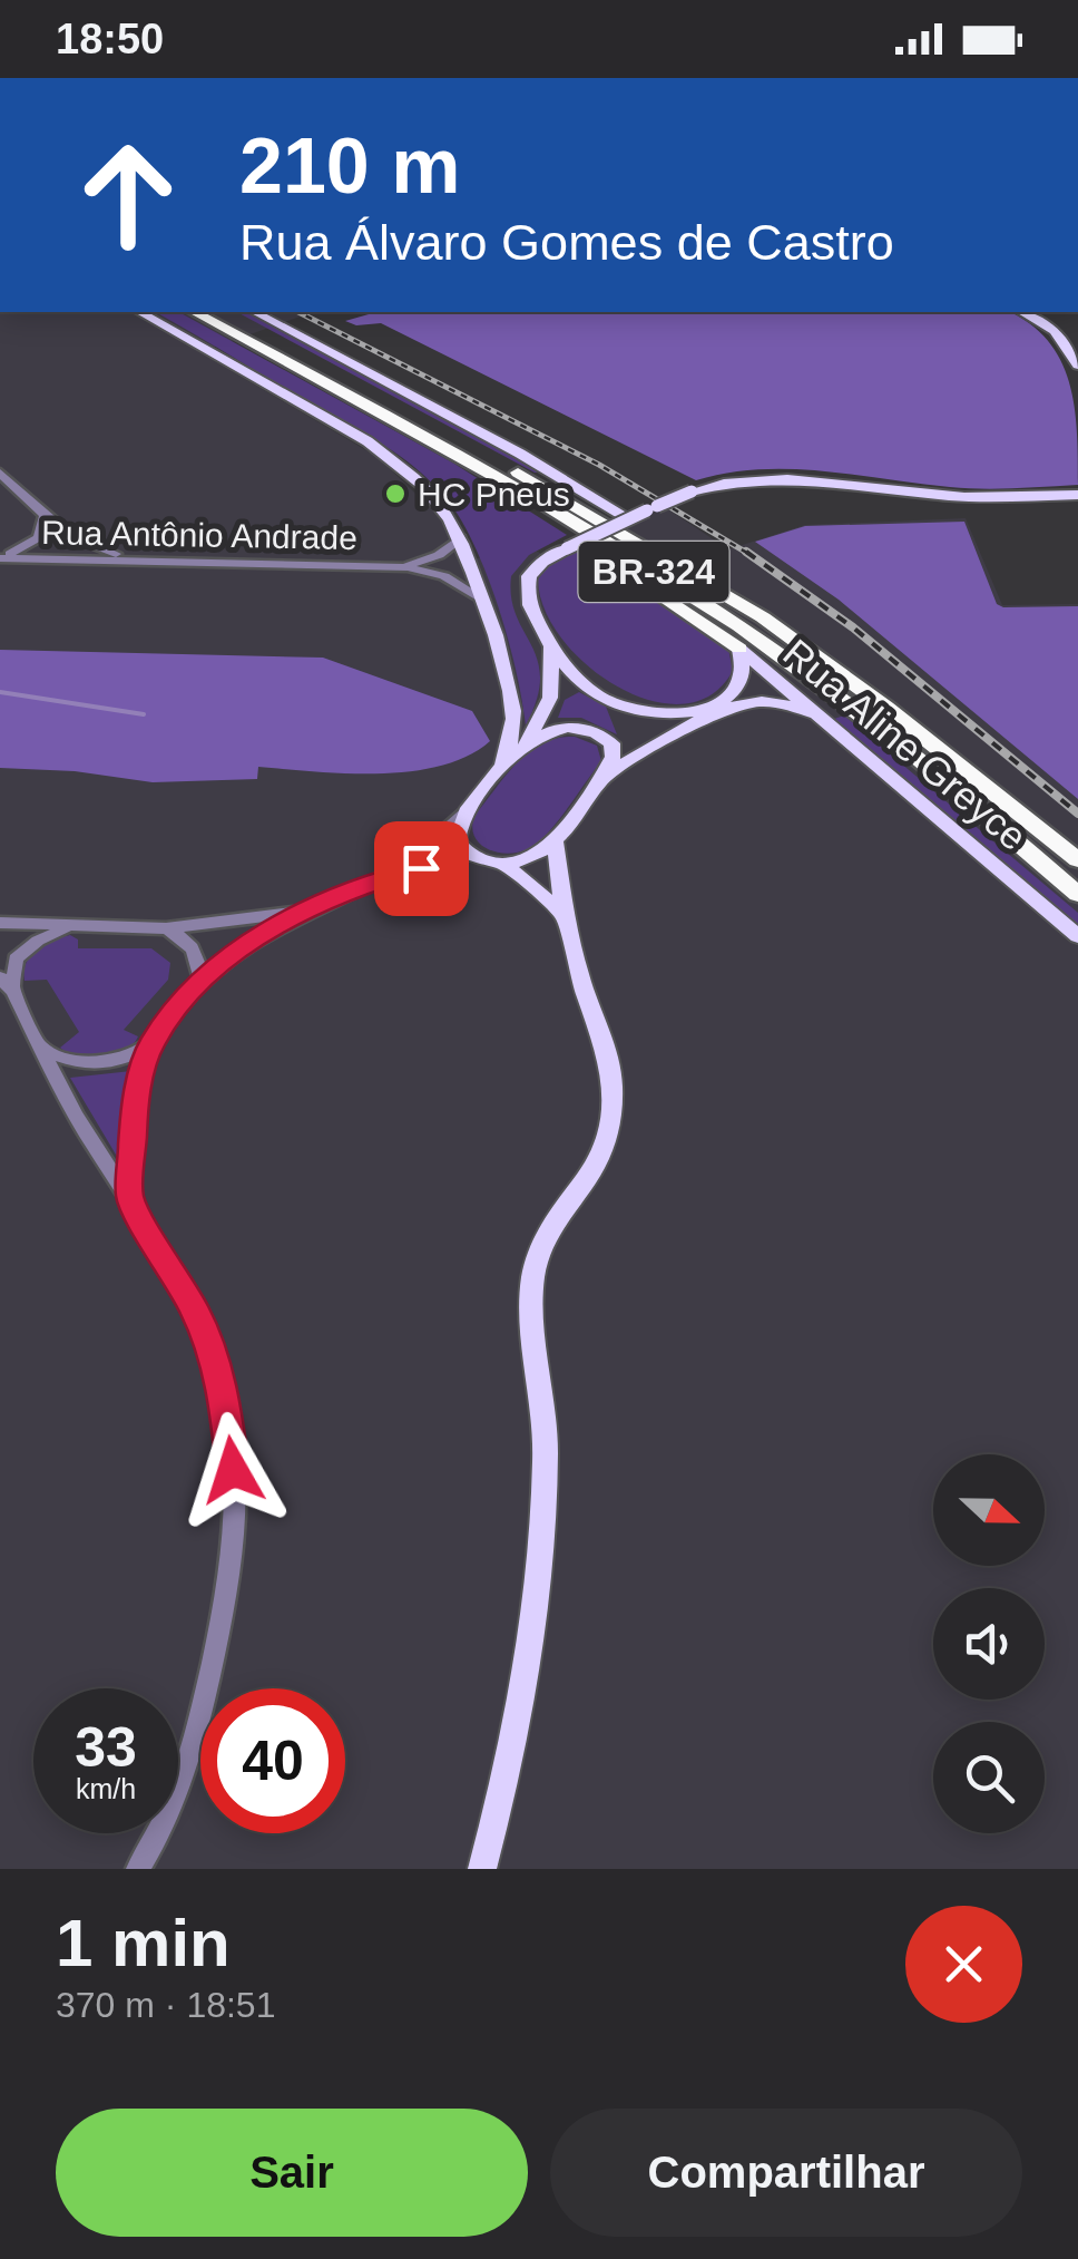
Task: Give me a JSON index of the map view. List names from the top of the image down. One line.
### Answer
{"streets":{"highway":["BR-324"],"main road":["Rua Aline Greyce"],"street":["Rua Antônio Andrade"]},"places":["HC Pneus"],"north":"right","page":{"status":"18:50","turn":["210 m","Rua Álvaro Gomes de Castro"],"speed":"33 km/h","limit":"40","heading":["1 min","370 m · 18:51"],"buttons":["Sair","Compartilhar"]}}
